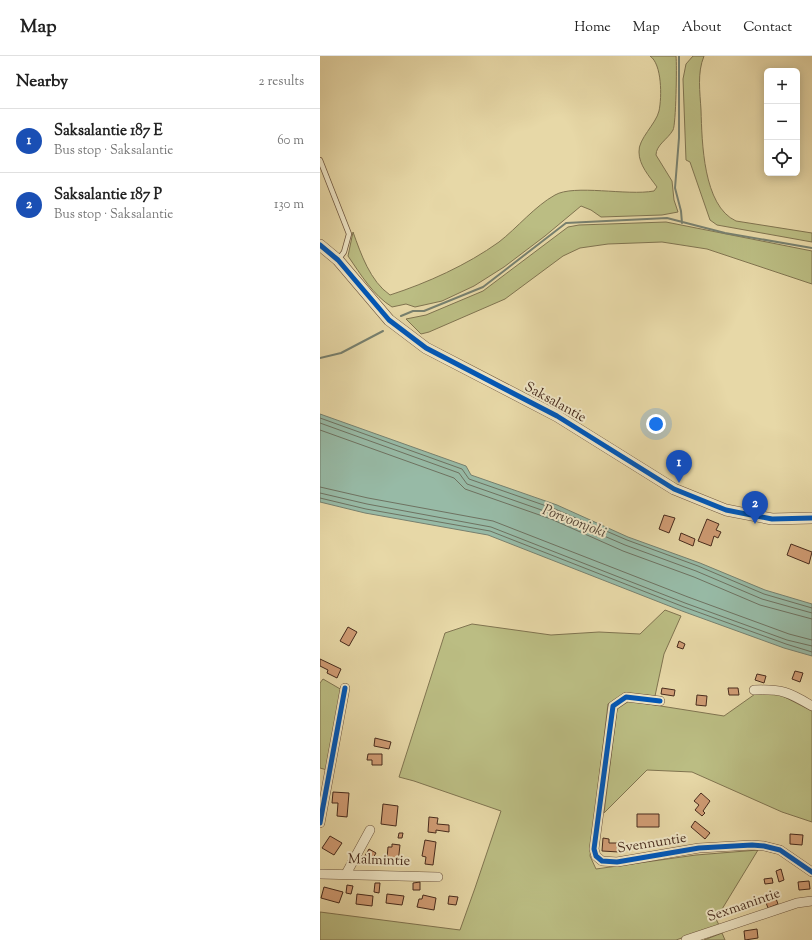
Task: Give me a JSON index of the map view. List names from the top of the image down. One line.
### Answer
{"streets":{"street":["Saksalantie","Svennuntie","Malmintie","Sexmanintie"]},"water":["Porvoonjoki"],"page":{"header":"Map","nav":["Home","Map","About","Contact"],"heading":["Nearby","2 results"],"map_buttons":["+","−"],"list":[{"mark":"1","name":"Saksalantie 187 E","note":"Bus stop · Saksalantie","value":"60 m"},{"mark":"2","name":"Saksalantie 187 P","note":"Bus stop · Saksalantie","value":"130 m"}],"pins":["1","2"]}}
